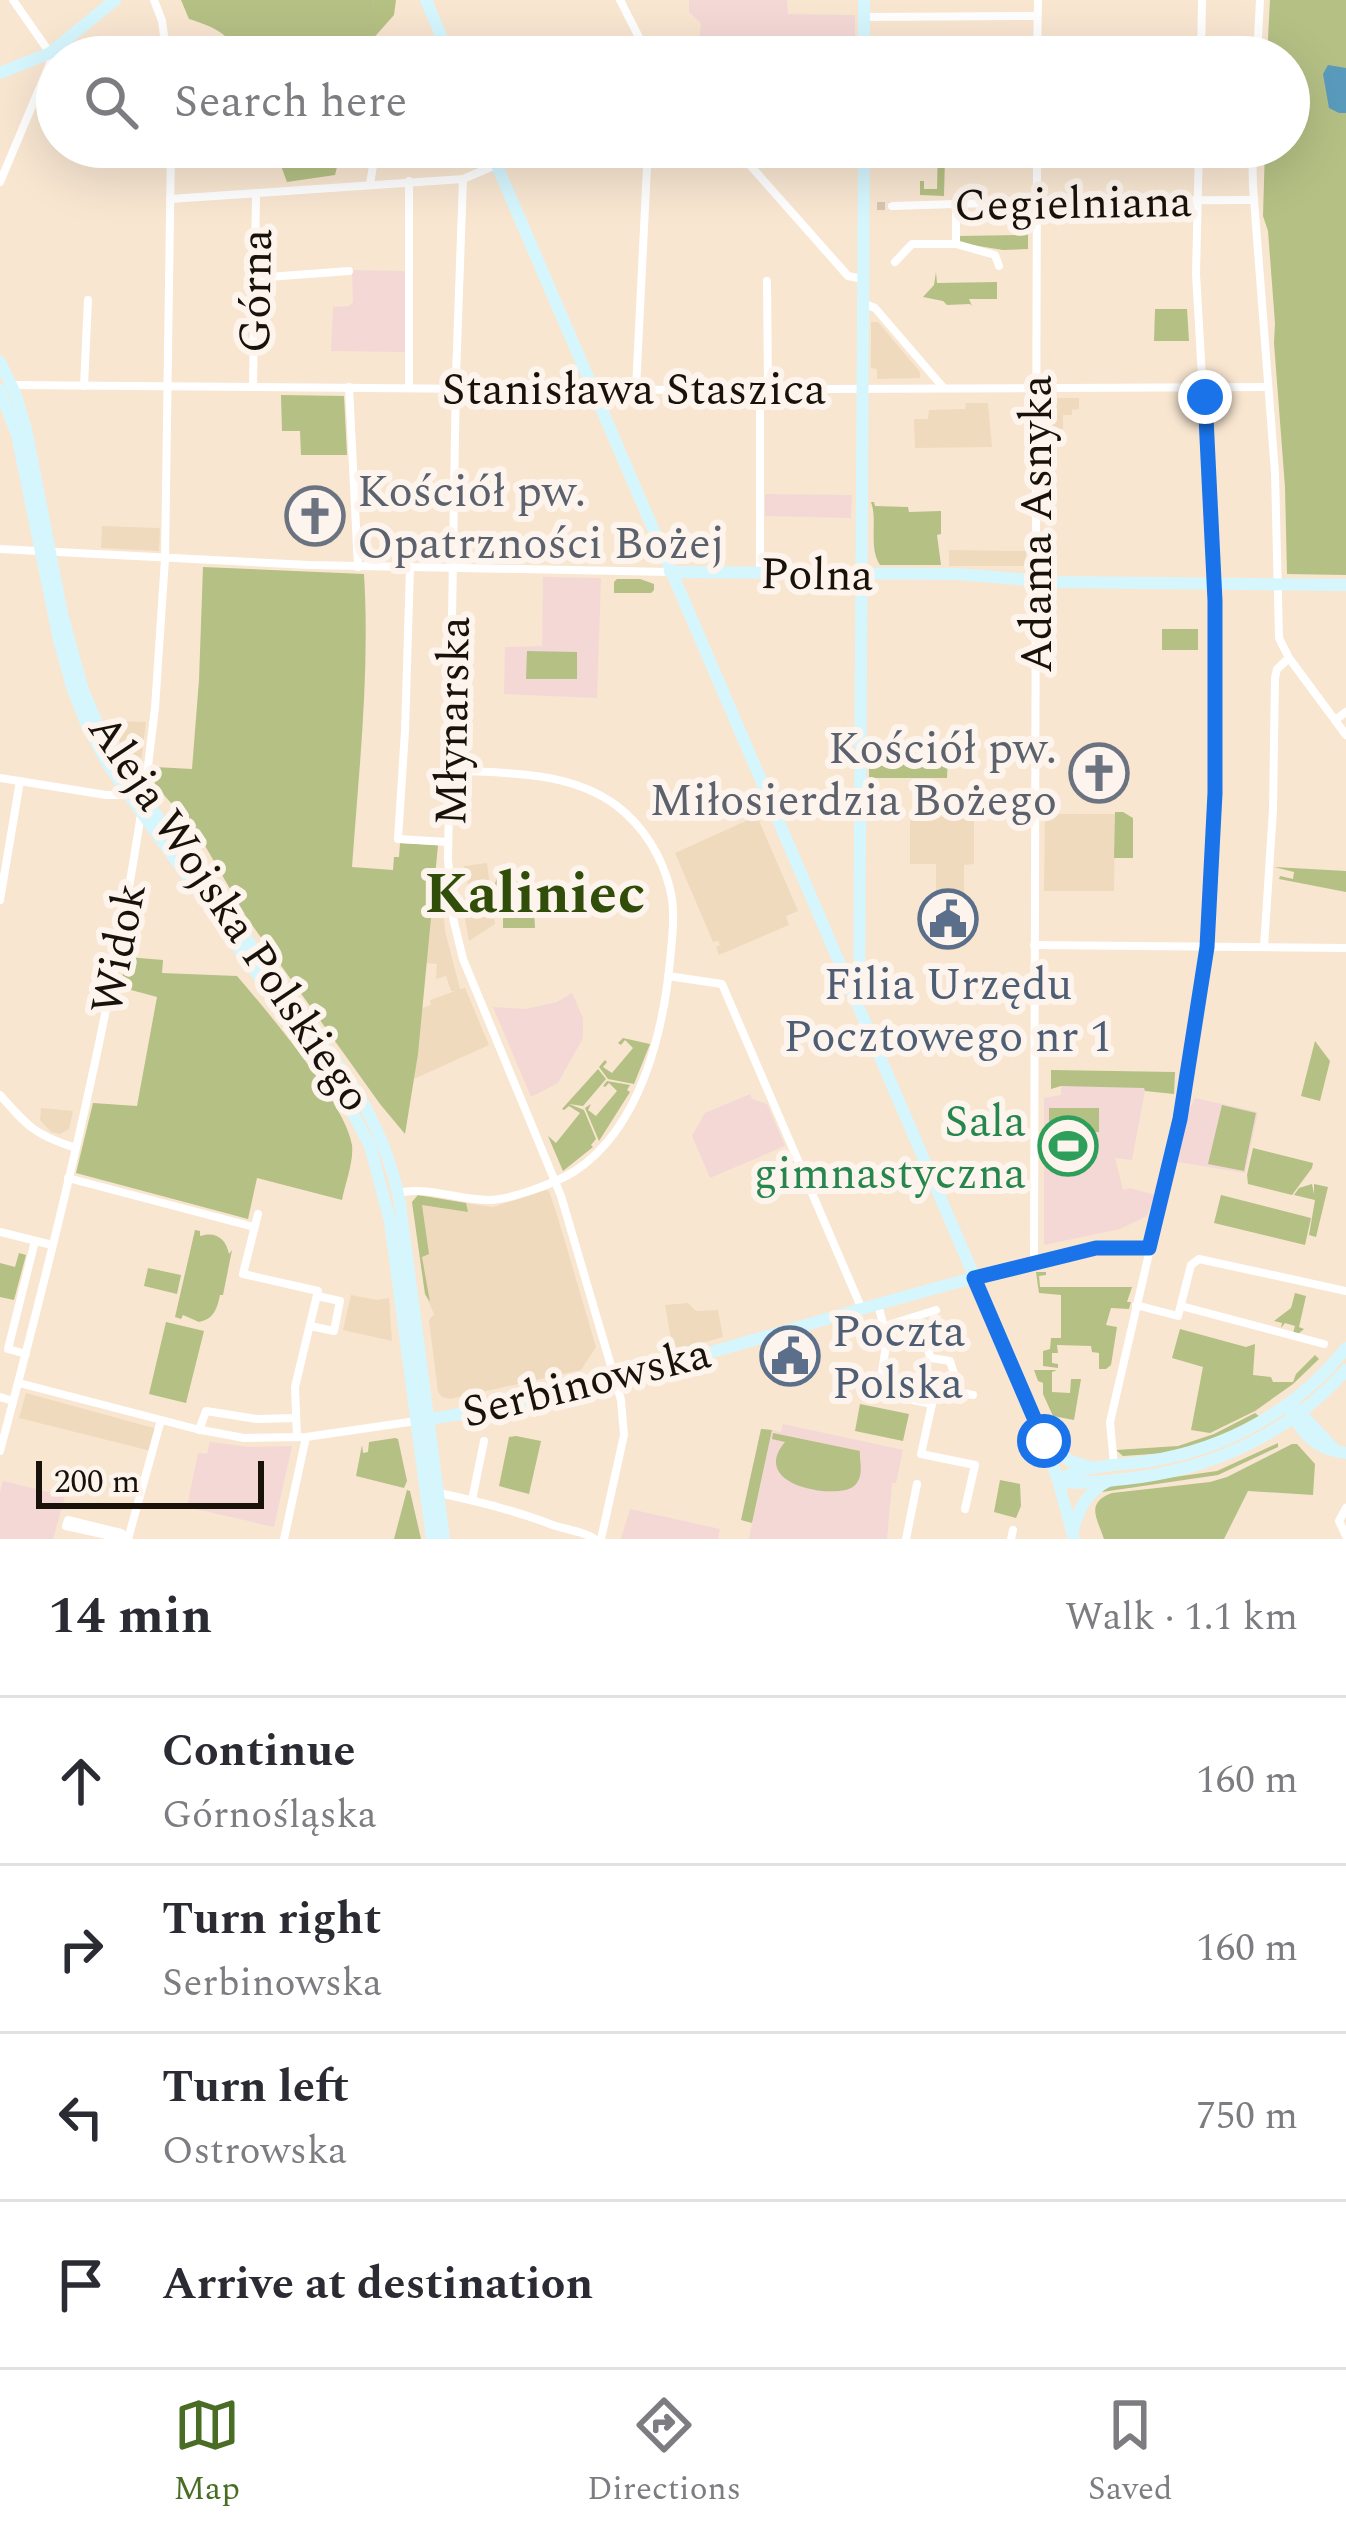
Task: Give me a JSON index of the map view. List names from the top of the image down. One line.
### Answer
{"streets":{"street":["Cegielniana","Górna","Stanisława Staszica","Adama Asnyka","Polna","Młynarska","Aleja Wojska Polskiego","Widok","Serbinowska"]},"crossings":[["Cegielniana","Adama Asnyka"],["Górna","Stanisława Staszica"],["Stanisława Staszica","Adama Asnyka"],["Stanisława Staszica","Młynarska"],["Stanisława Staszica","Aleja Wojska Polskiego"],["Stanisława Staszica","Widok"],["Adama Asnyka","Polna"],["Adama Asnyka","Serbinowska"],["Polna","Młynarska"],["Polna","Aleja Wojska Polskiego"],["Polna","Widok"],["Młynarska","Serbinowska"],["Aleja Wojska Polskiego","Widok"],["Aleja Wojska Polskiego","Serbinowska"],["Widok","Serbinowska"]],"districts":["Kaliniec"],"places":{"church":["Kościół pw. Opatrzności Bożej","Kościół pw. Miłosierdzia Bożego"],"public building":["Filia Urzędu Pocztowego nr 1","Poczta Polska"],"sports":["Sala gimnastyczna"]},"scale_bar":"200 m","page":{"search":"Search here","scale":"200 m","heading":["14 min","Walk · 1.1 km"],"list":[["Continue","Górnośląska","160 m"],["Turn right","Serbinowska","160 m"],["Turn left","Ostrowska","750 m"],"Arrive at destination"],"nav":["Map","Directions","Saved"]}}
